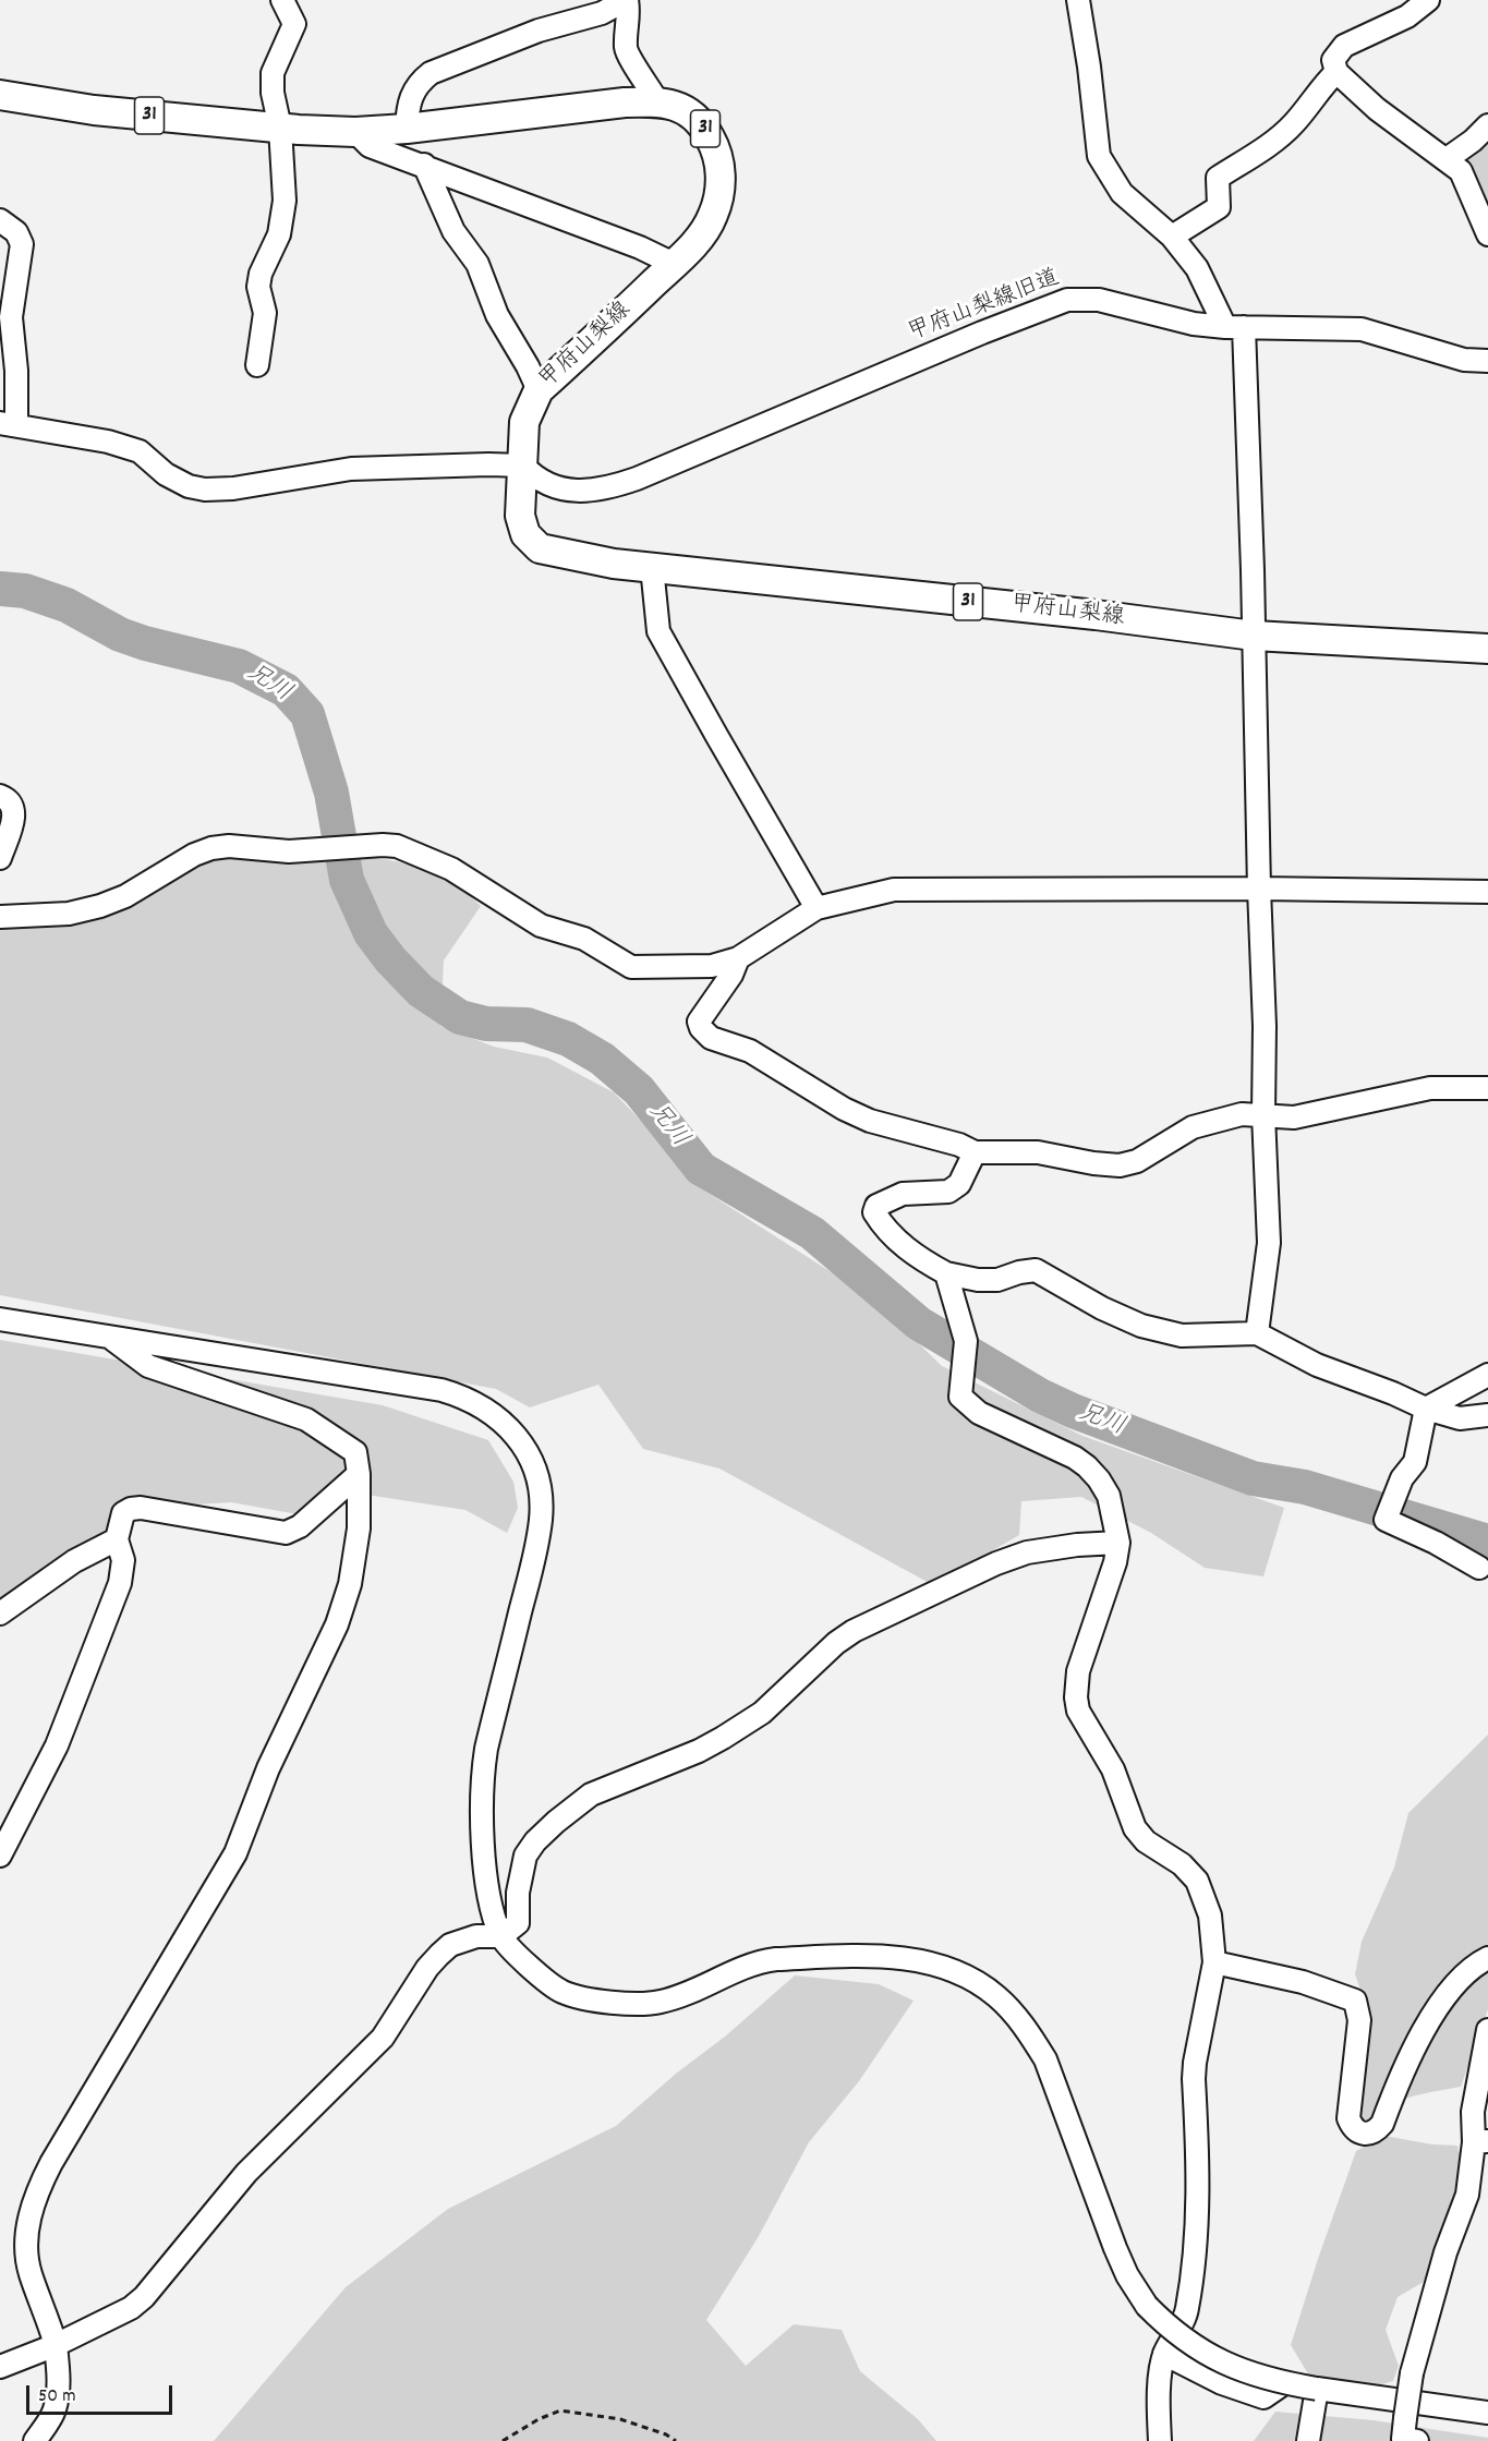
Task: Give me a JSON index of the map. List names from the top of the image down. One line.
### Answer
{"streets":{"main road":["31","甲府山梨線"],"street":["甲府山梨線旧道"]},"crossings":[["甲府山梨線旧道","甲府山梨線"]],"water":["兄川"],"scale_bar":"50 m"}
